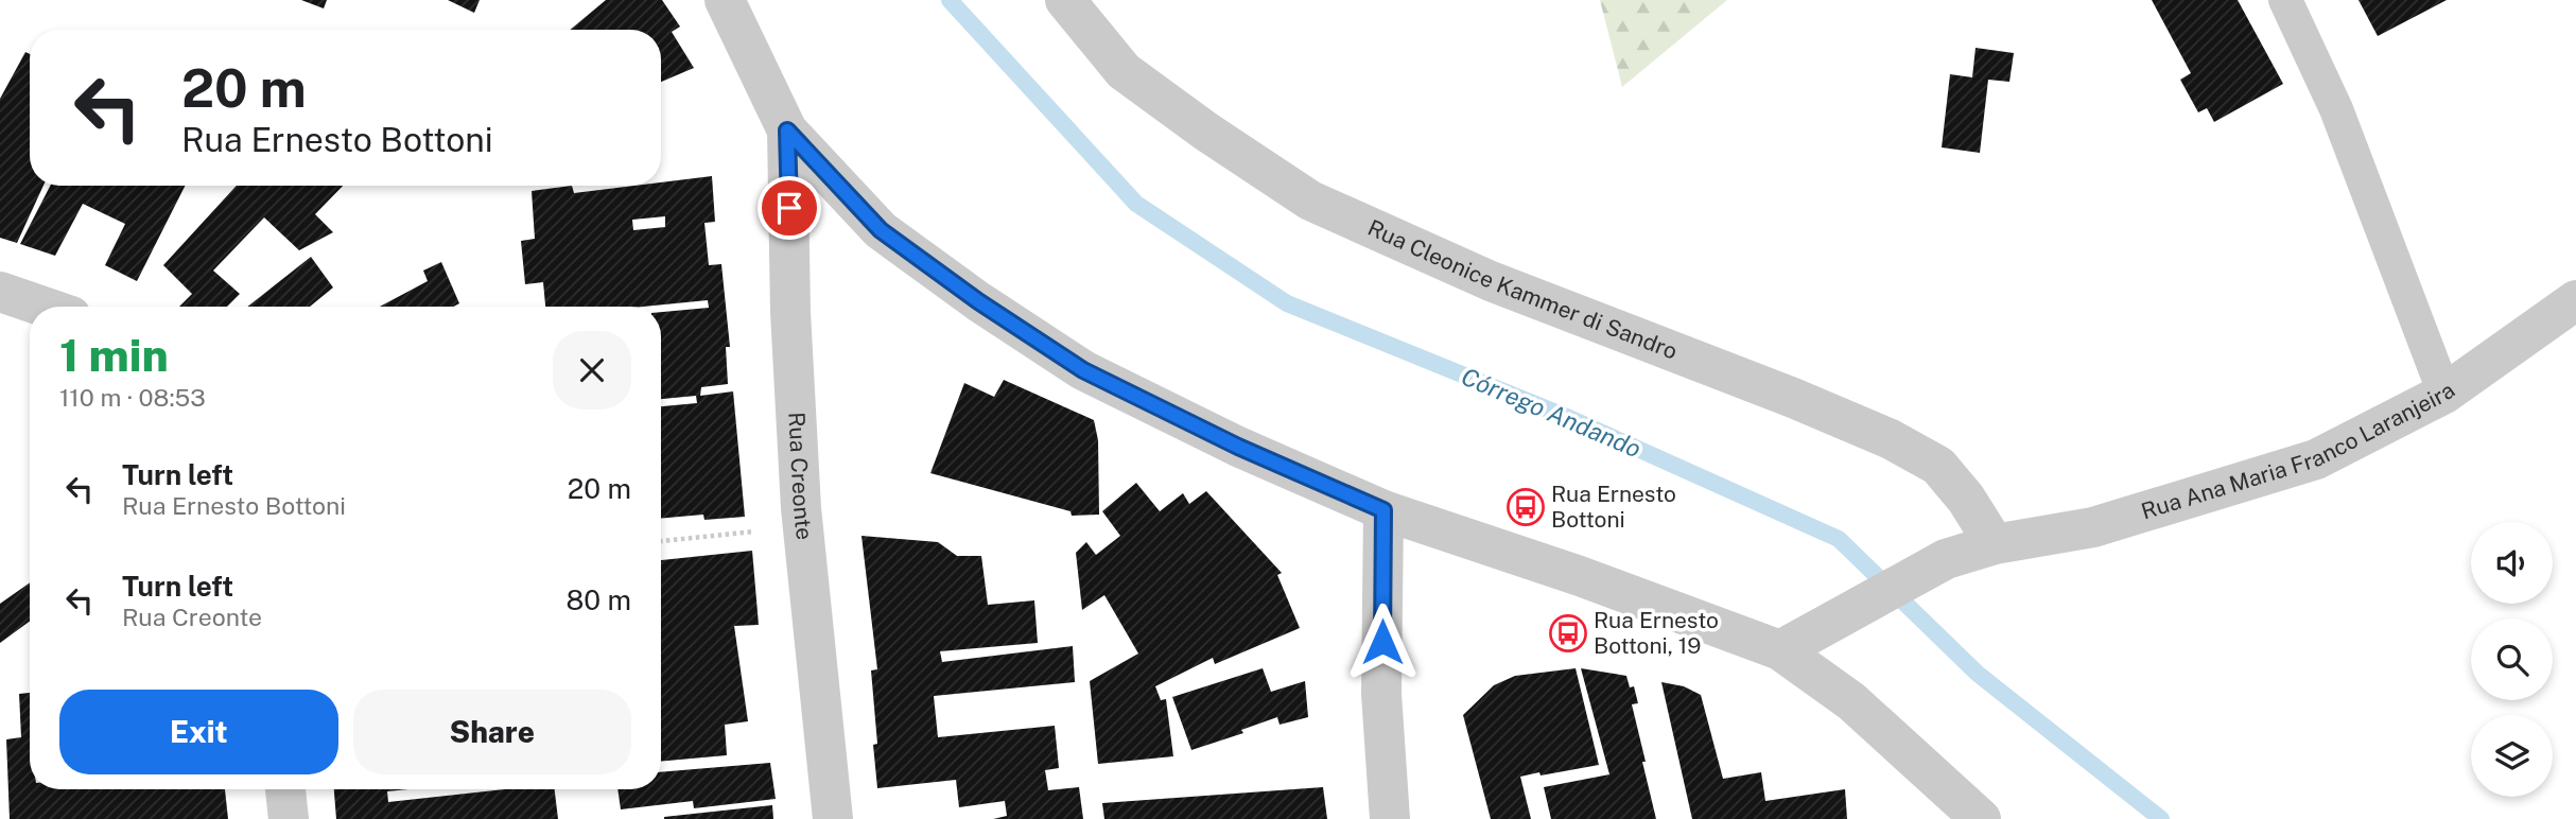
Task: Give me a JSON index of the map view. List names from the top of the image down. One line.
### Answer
{"streets":{"street":["Rua Cleonice Kammer di Sandro","Rua Ana Maria Franco Laranjeira","Rua Creonte"]},"crossings":[["Rua Cleonice Kammer di Sandro","Rua Ana Maria Franco Laranjeira"]],"water":["Córrego Andando"],"places":{"bus stop":["Rua Ernesto Bottoni","Rua Ernesto Bottoni, 19"]},"page":{"turn":["20 m","Rua Ernesto Bottoni"],"heading":["1 min","110 m · 08:53"],"list":[{"name":"Turn left","note":"Rua Ernesto Bottoni","value":"20 m"},{"name":"Turn left","note":"Rua Creonte","value":"80 m"}],"buttons":["Exit","Share"]}}
